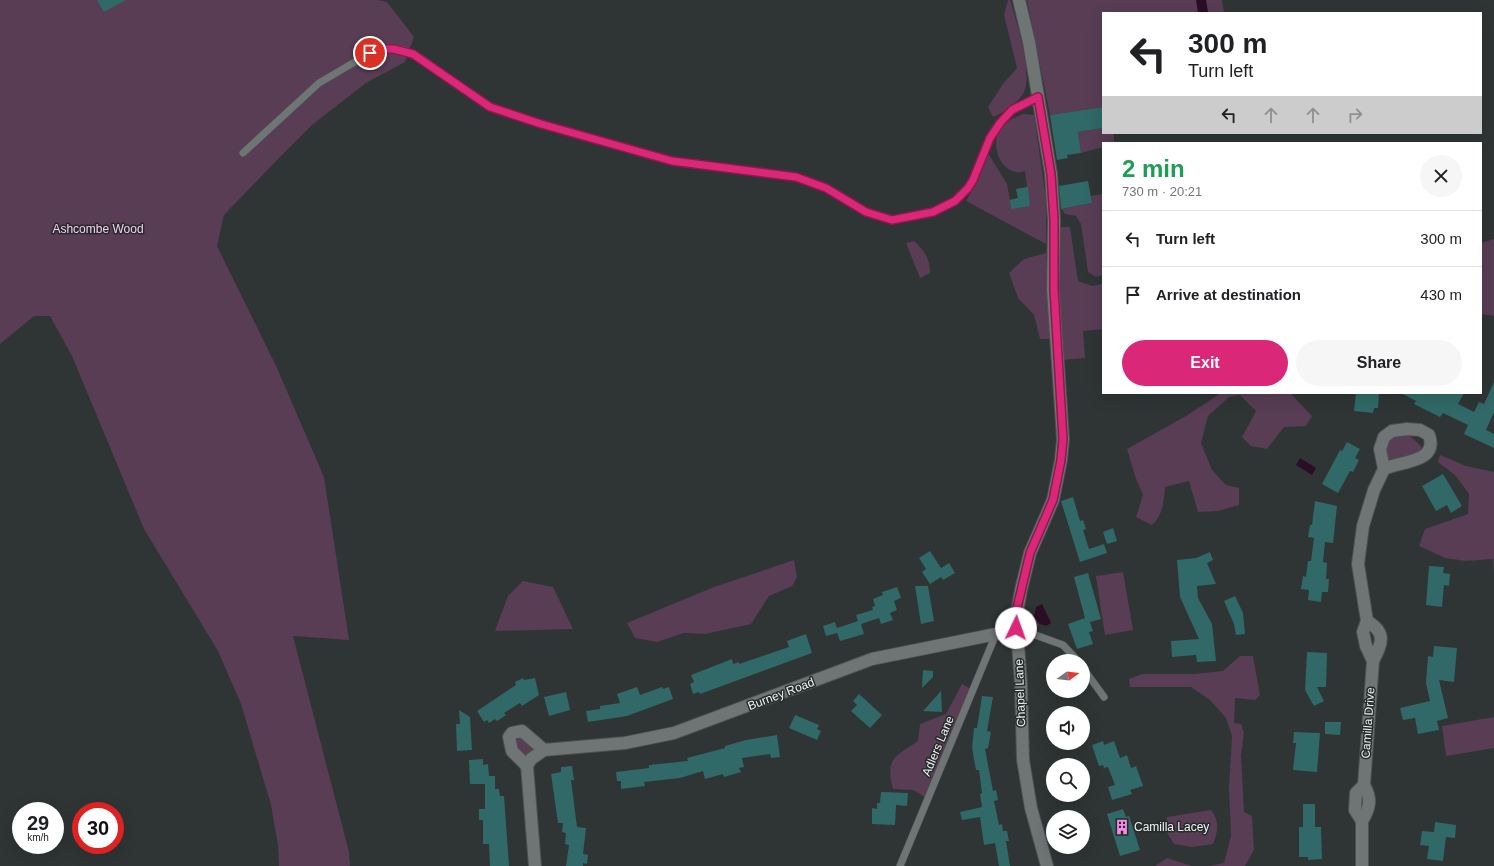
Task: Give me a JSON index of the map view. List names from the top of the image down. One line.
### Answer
{"streets":{"street":["Chapel Lane","Burney Road","Camilla Drive"],"lane":["Adlers Lane"]},"crossings":[["Chapel Lane","Burney Road"],["Burney Road","Adlers Lane"]],"parks":["Ashcombe Wood"],"places":{"building":["Camilla Lacey"]},"north":"right","page":{"turn":["300 m","Turn left"],"heading":["2 min","730 m · 20:21"],"list":[{"name":"Turn left","value":"300 m"},{"name":"Arrive at destination","value":"430 m"}],"buttons":["Exit","Share"],"speed":"29 km/h","limit":"30"}}
